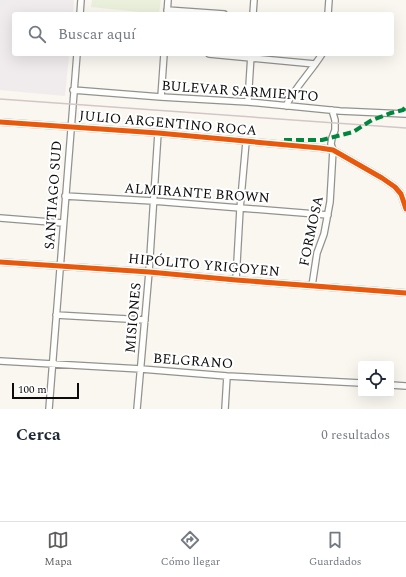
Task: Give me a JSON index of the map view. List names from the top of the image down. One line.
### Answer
{"streets":{"street":["BULEVAR SARMIENTO","JULIO ARGENTINO ROCA","ALMIRANTE BROWN","SANTIAGO SUD","FORMOSA","HIPÓLITO YRIGOYEN","MISIONES","BELGRANO"]},"crossings":[["BULEVAR SARMIENTO","SANTIAGO SUD"],["BULEVAR SARMIENTO","FORMOSA"],["JULIO ARGENTINO ROCA","SANTIAGO SUD"],["JULIO ARGENTINO ROCA","FORMOSA"],["JULIO ARGENTINO ROCA","MISIONES"],["ALMIRANTE BROWN","SANTIAGO SUD"],["ALMIRANTE BROWN","FORMOSA"],["ALMIRANTE BROWN","MISIONES"],["SANTIAGO SUD","HIPÓLITO YRIGOYEN"],["SANTIAGO SUD","BELGRANO"],["FORMOSA","HIPÓLITO YRIGOYEN"],["HIPÓLITO YRIGOYEN","MISIONES"],["MISIONES","BELGRANO"]],"scale_bar":"100 m","page":{"search":"Buscar aquí","scale":"100 m","heading":["Cerca","0 resultados"],"nav":["Mapa","Cómo llegar","Guardados"]}}
